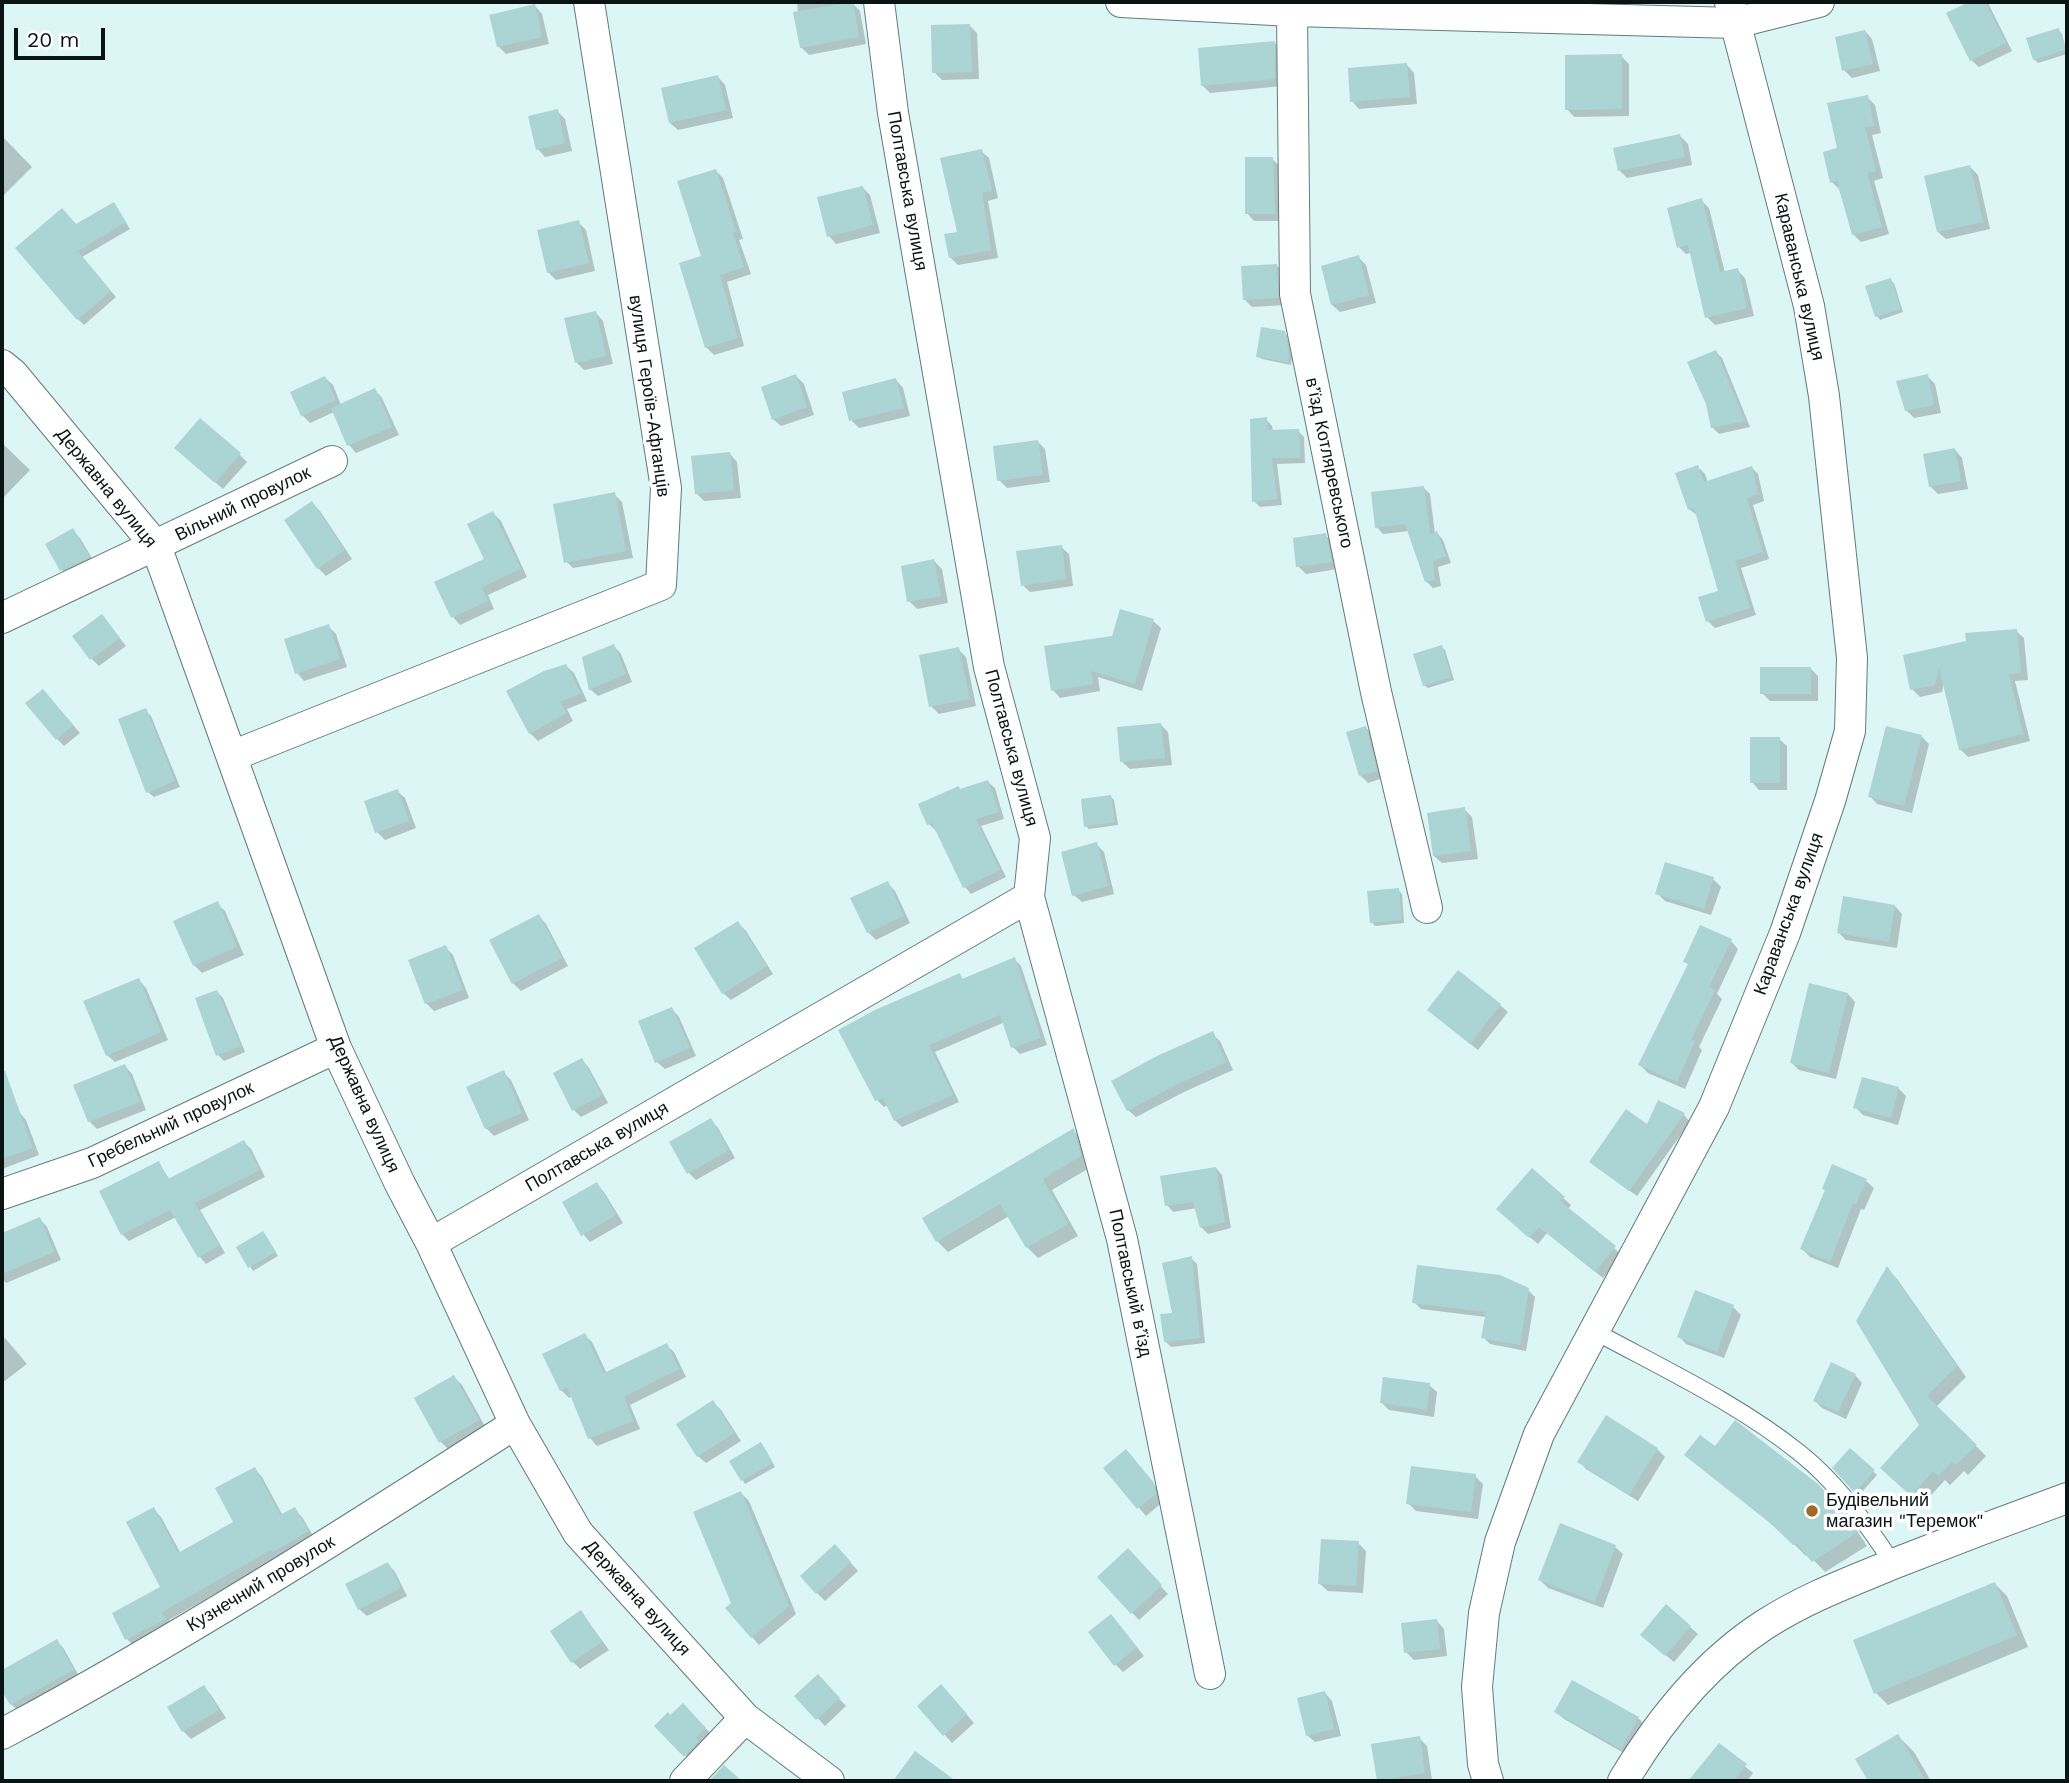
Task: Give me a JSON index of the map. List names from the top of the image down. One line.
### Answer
{"streets":{"street":["Полтавська вулиця","Караванська вулиця","вулиця Героїв-Афганців","в’їзд Котляревського","Державна вулиця","Вільний провулок","Гребельний провулок","Полтавський в’їзд","Кузнечний провулок"]},"crossings":[["Полтавська вулиця","Державна вулиця"],["Полтавська вулиця","Полтавський в’їзд"],["вулиця Героїв-Афганців","Державна вулиця"],["Державна вулиця","Вільний провулок"],["Державна вулиця","Гребельний провулок"],["Державна вулиця","Кузнечний провулок"]],"places":["Будівельний магазин \"Теремок\""],"scale_bar":"20 m"}
